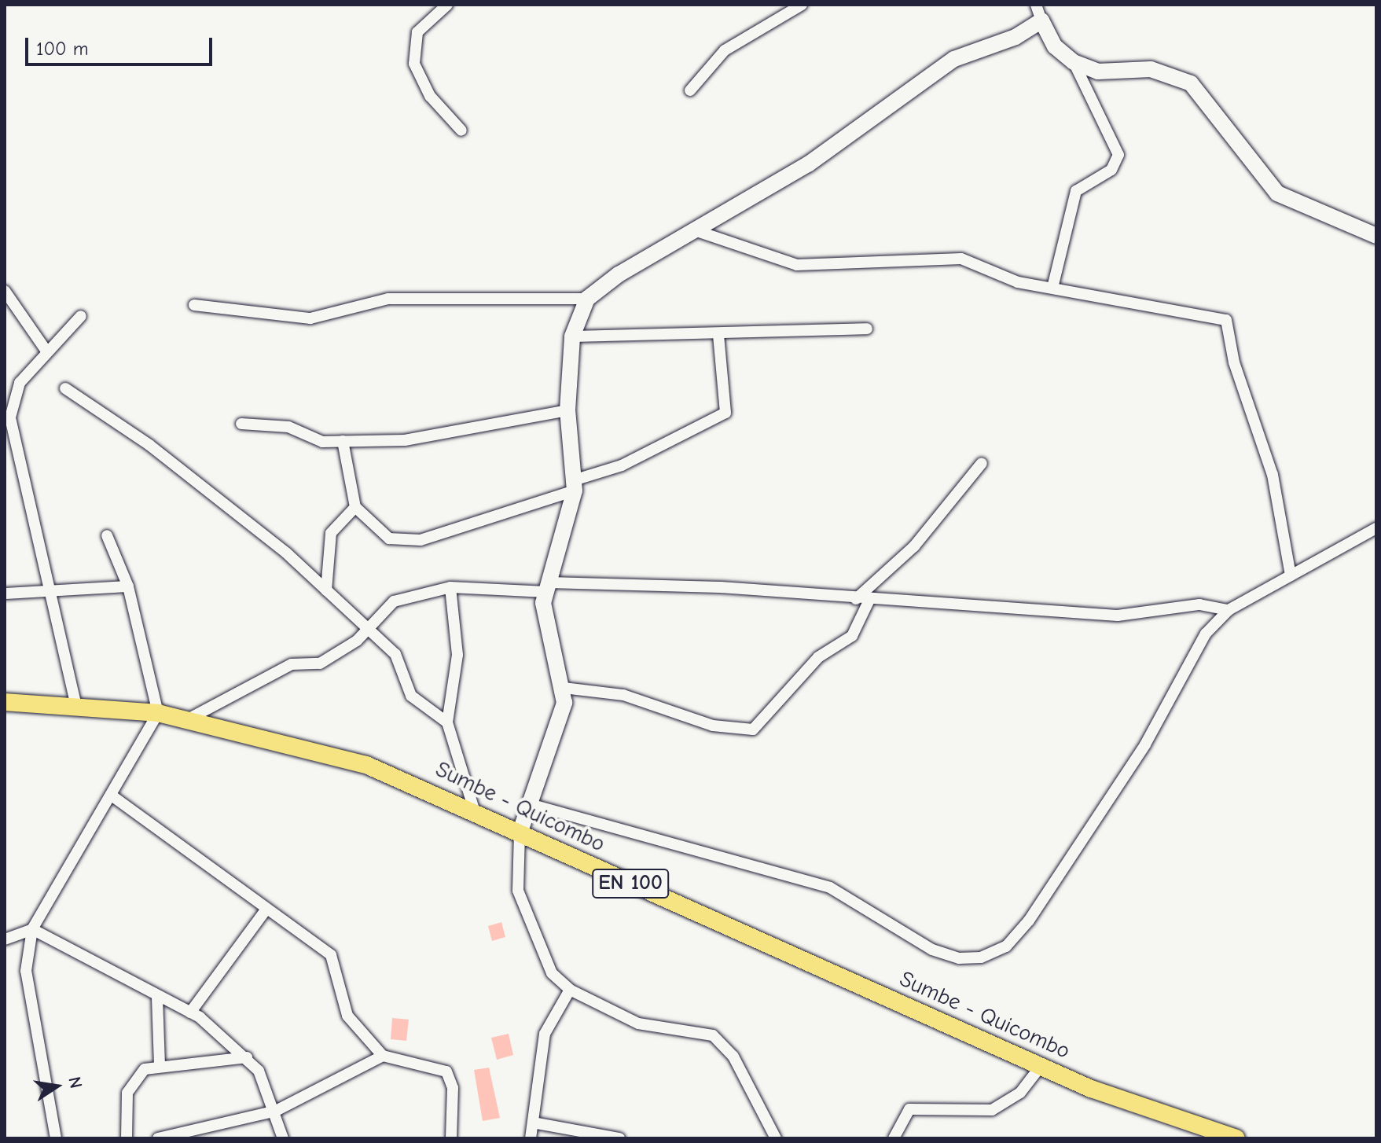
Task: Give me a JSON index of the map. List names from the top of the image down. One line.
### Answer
{"streets":{"main road":["Sumbe - Quicombo","EN 100"]},"scale_bar":"100 m","north":"right"}
